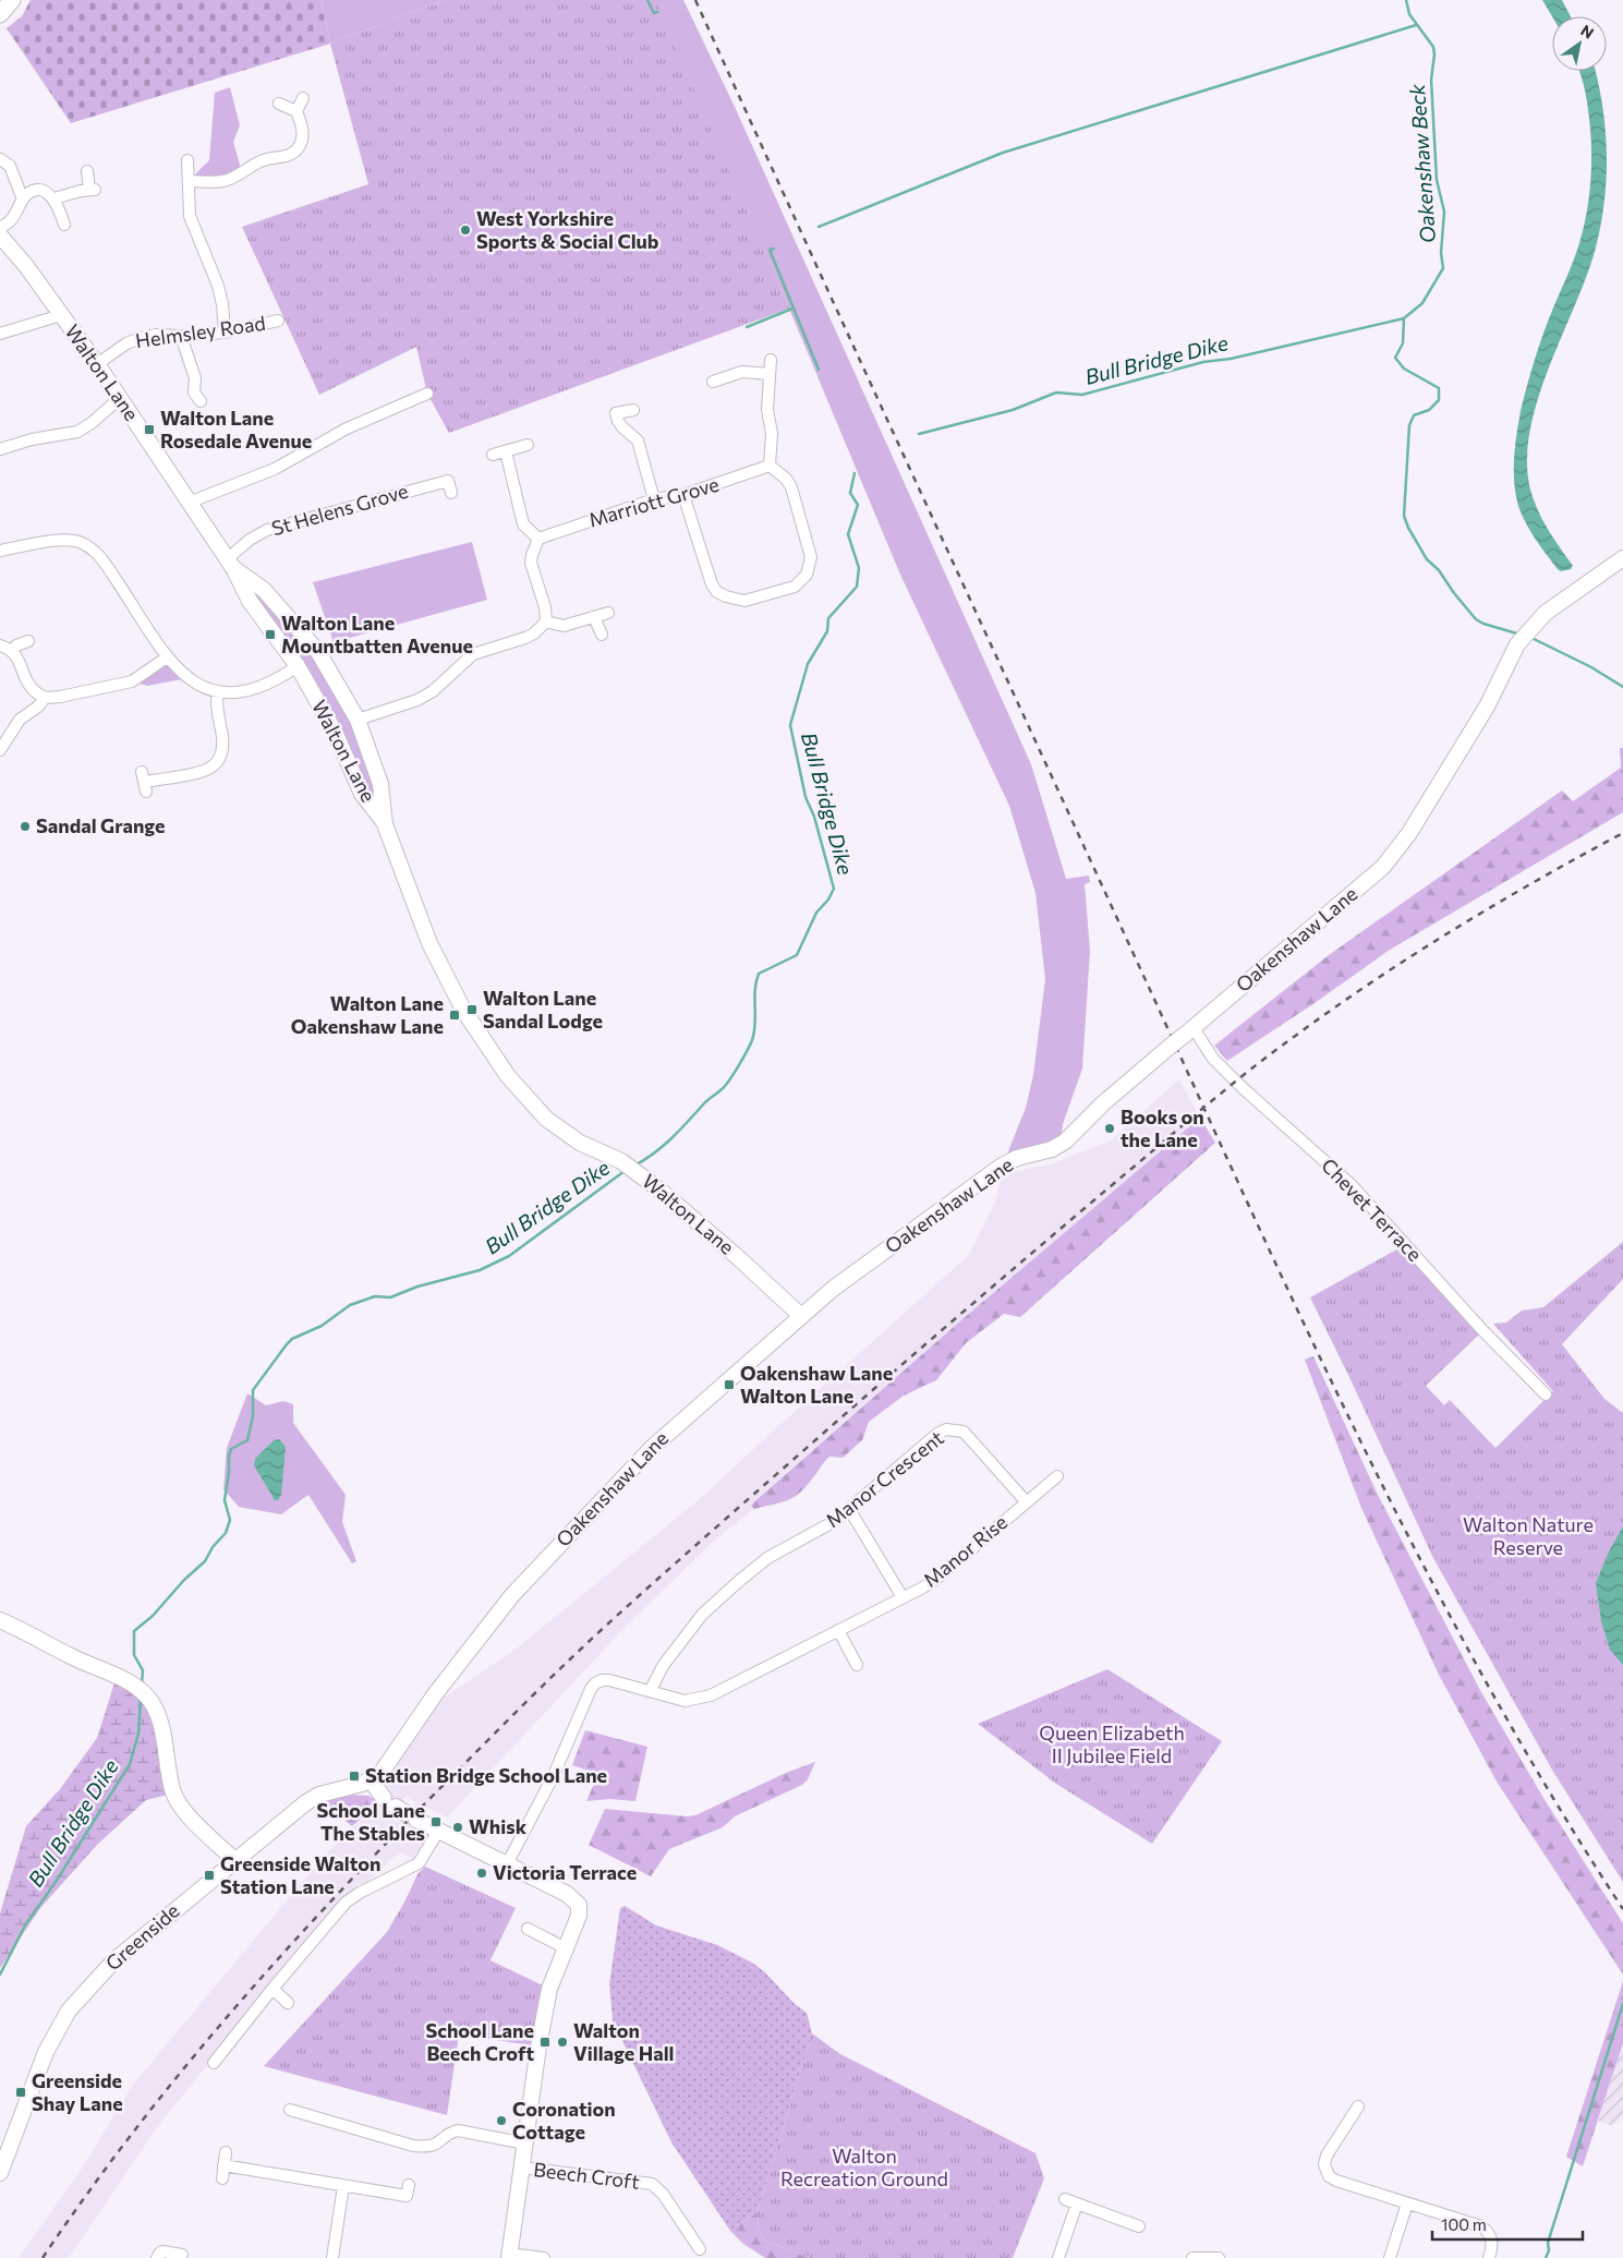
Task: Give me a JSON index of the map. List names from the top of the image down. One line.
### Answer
{"streets":{"street":["Helmsley Road","Walton Lane","Marriott Grove","St Helens Grove","Oakenshaw Lane","Chevet Terrace","Manor Crescent","Manor Rise","Greenside","Beech Croft"]},"crossings":[["Helmsley Road","Walton Lane"],["Walton Lane","St Helens Grove"],["Walton Lane","Oakenshaw Lane"],["Oakenshaw Lane","Chevet Terrace"],["Oakenshaw Lane","Greenside"],["Manor Crescent","Manor Rise"]],"water":["Oakenshaw Beck","Bull Bridge Dike"],"parks":["Walton Nature Reserve","Queen Elizabeth II Jubilee Field","Walton Recreation Ground"],"places":{"other":["West Yorkshire Sports & Social Club","Sandal Grange","Books on the Lane","Whisk","Victoria Terrace","Walton Village Hall","Coronation Cottage"],"transit":["Walton Lane Rosedale Avenue","Walton Lane Mountbatten Avenue","Walton Lane Sandal Lodge","Walton Lane Oakenshaw Lane","Oakenshaw Lane Walton Lane","Station Bridge School Lane","School Lane The Stables","Greenside Walton Station Lane","School Lane Beech Croft","Greenside Shay Lane"]},"scale_bar":"100 m","north":"top right"}
